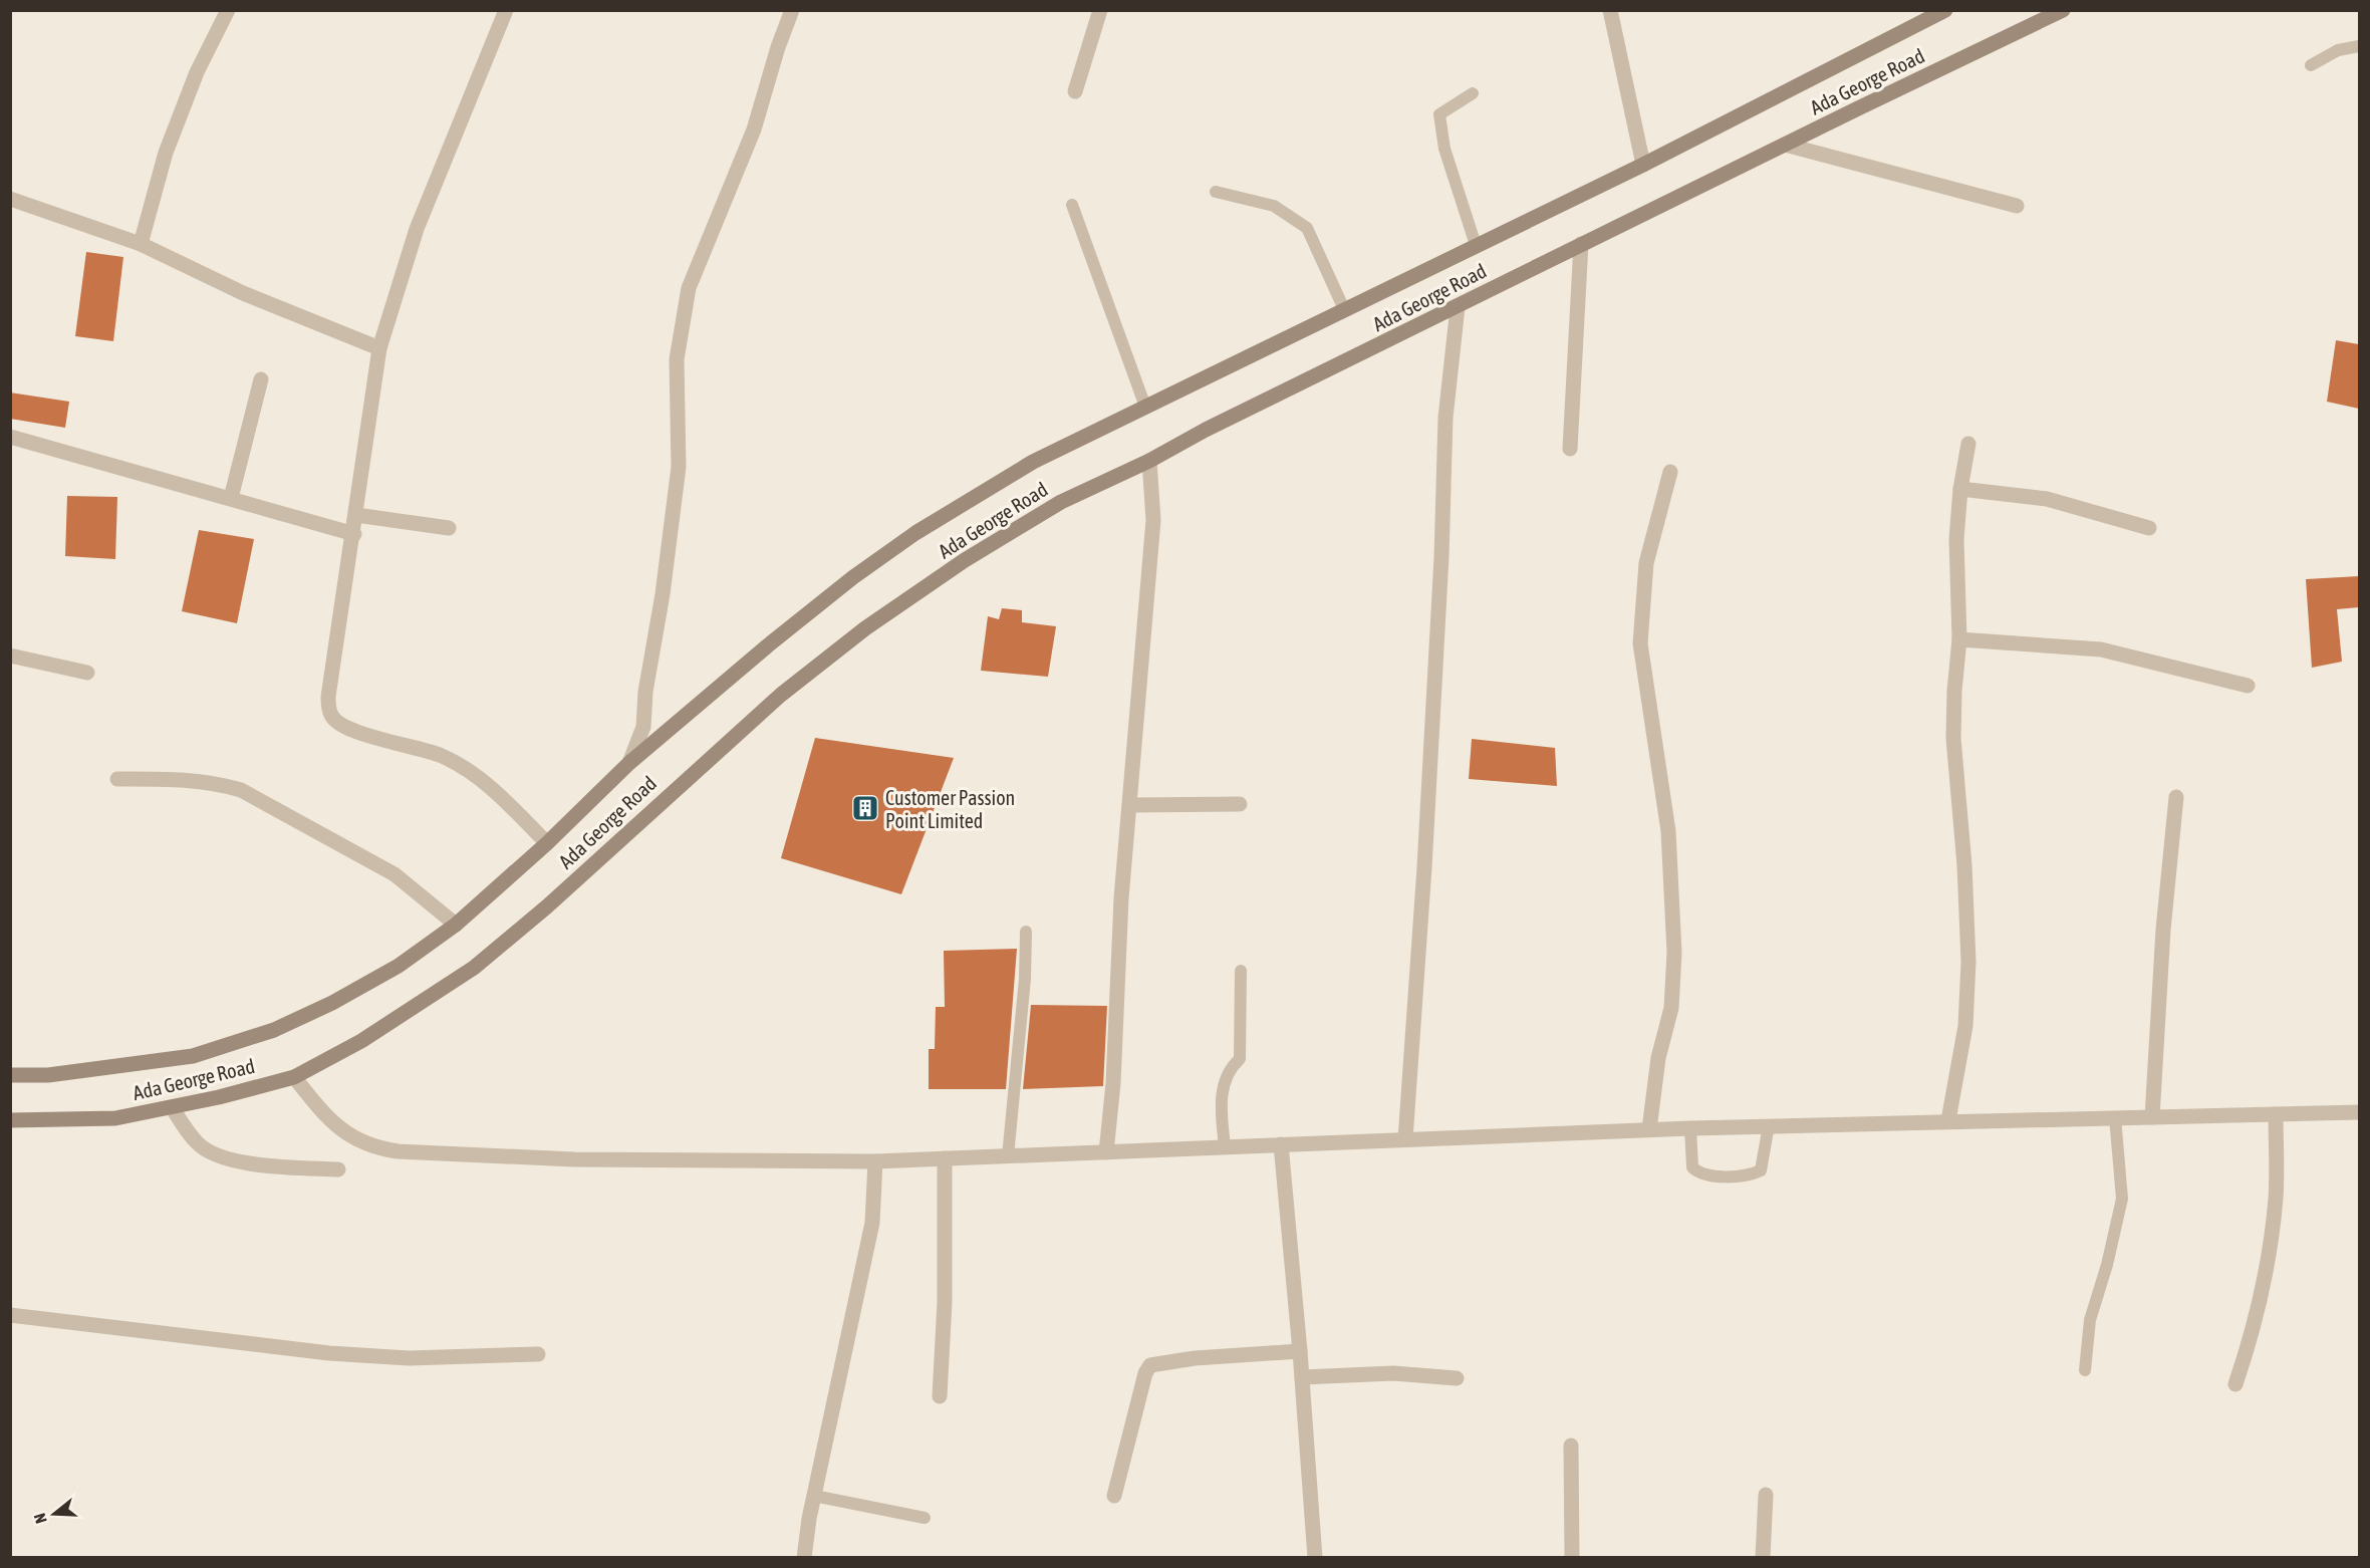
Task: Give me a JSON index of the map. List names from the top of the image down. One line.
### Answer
{"streets":{"main road":["Ada George Road"]},"places":{"building":["Customer Passion Point Limited"]},"north":"left"}
